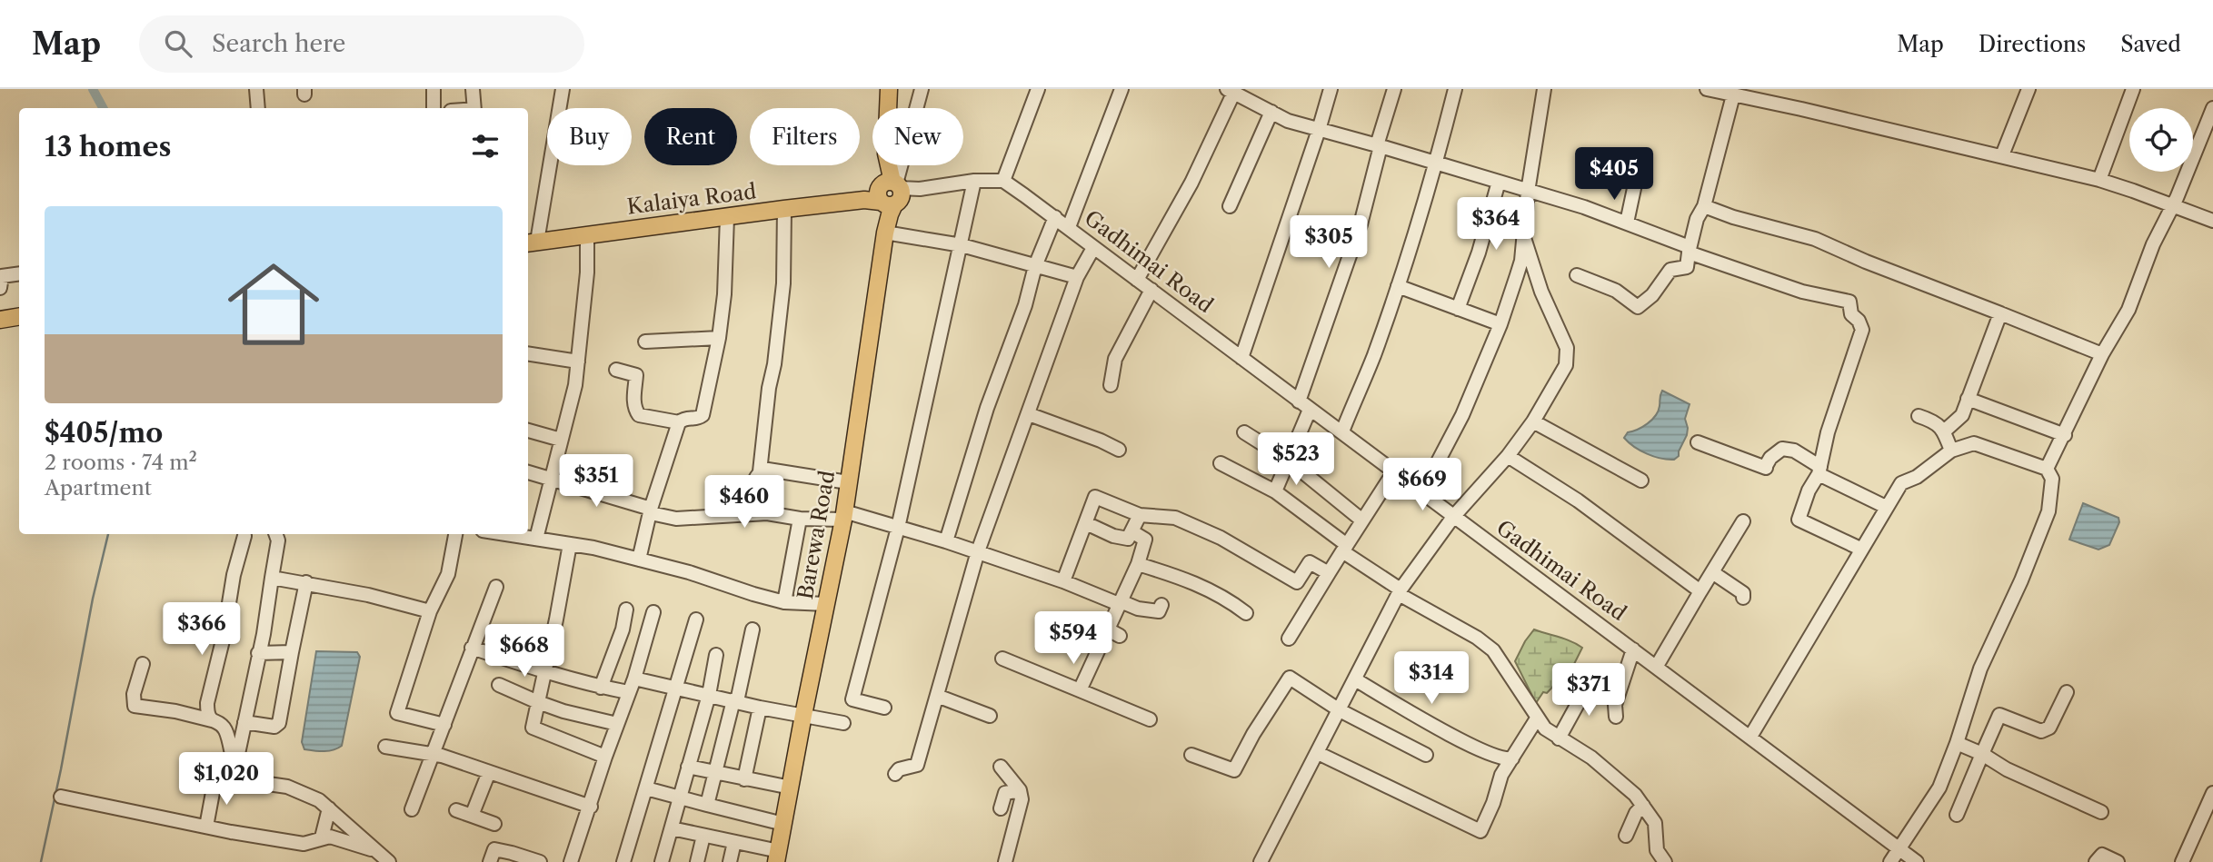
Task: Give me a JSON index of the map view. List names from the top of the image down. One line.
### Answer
{"streets":{"main road":["Kalaiya Road","Barewa Road"],"street":["Gadhimai Road"]},"crossings":[["Kalaiya Road","Barewa Road"]],"page":{"header":"Map","search":"Search here","nav":["Map","Directions","Saved"],"chip":["Buy","Rent","Filters","New"],"heading":"13 homes","price":["$405","$364","$305","$523","$351","$669","$460","$366","$594","$668","$314","$371","$1,020"],"list":[{"name":"$405/mo","note":"2 rooms · 74 m² · Apartment"}]}}
